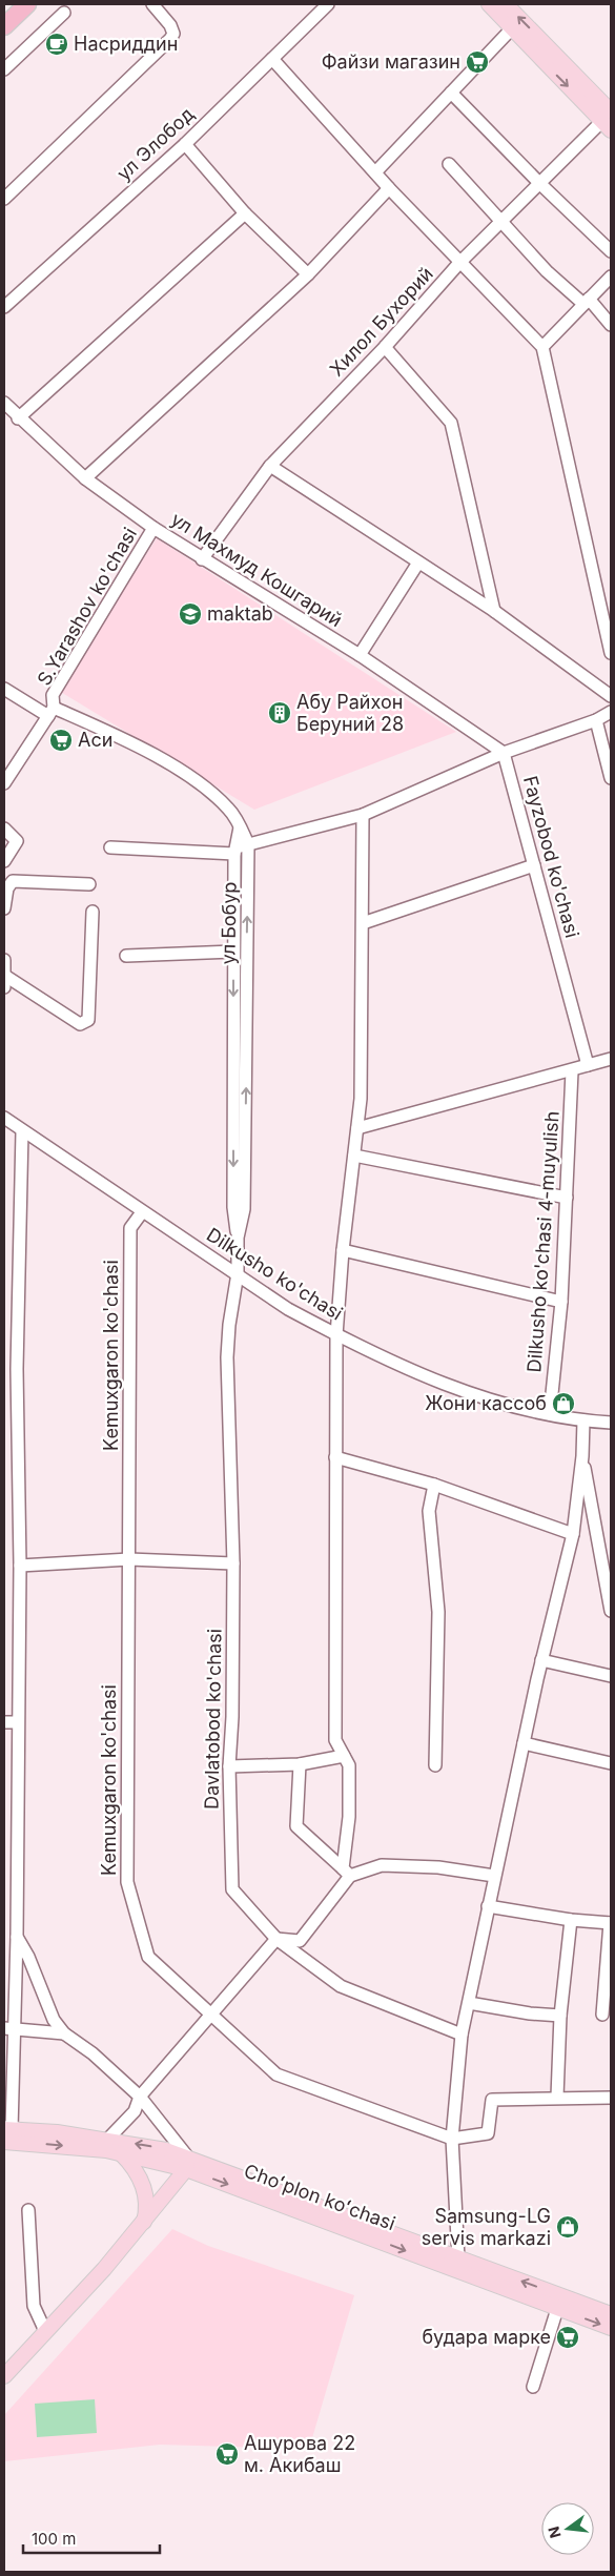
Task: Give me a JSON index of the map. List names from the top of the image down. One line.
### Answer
{"streets":{"main road":["Choʻplon koʻchasi"],"street":["ул Элобод","Хилол Бухорий","ул Махмуд Кошгарий","S.Yarashov ko'chasi","Fayzobod ko'chasi","ул Бобур","Dilkusho ko'chasi 4-muyulish","Dilkusho ko'chasi","Kemuxgaron ko'chasi","Davlatobod ko'chasi"]},"crossings":[["Хилол Бухорий","ул Махмуд Кошгарий"],["ул Махмуд Кошгарий","S.Yarashov ko'chasi"],["ул Махмуд Кошгарий","Fayzobod ko'chasi"],["ул Бобур","Dilkusho ko'chasi"],["ул Бобур","Davlatobod ko'chasi"],["Dilkusho ko'chasi 4-muyulish","Dilkusho ko'chasi"],["Dilkusho ko'chasi","Kemuxgaron ko'chasi"],["Dilkusho ko'chasi","Davlatobod ko'chasi"]],"places":{"cafe":["Насриддин"],"supermarket":["Файзи магазин","Аси","будара марке","Ашурова 22 м. Акибаш"],"school or university":["maktab"],"building":["Абу Райхон Беруний 28"],"shop":["Жони кассоб","Samsung-LG servis markazi"]},"scale_bar":"100 m","north":"left"}
